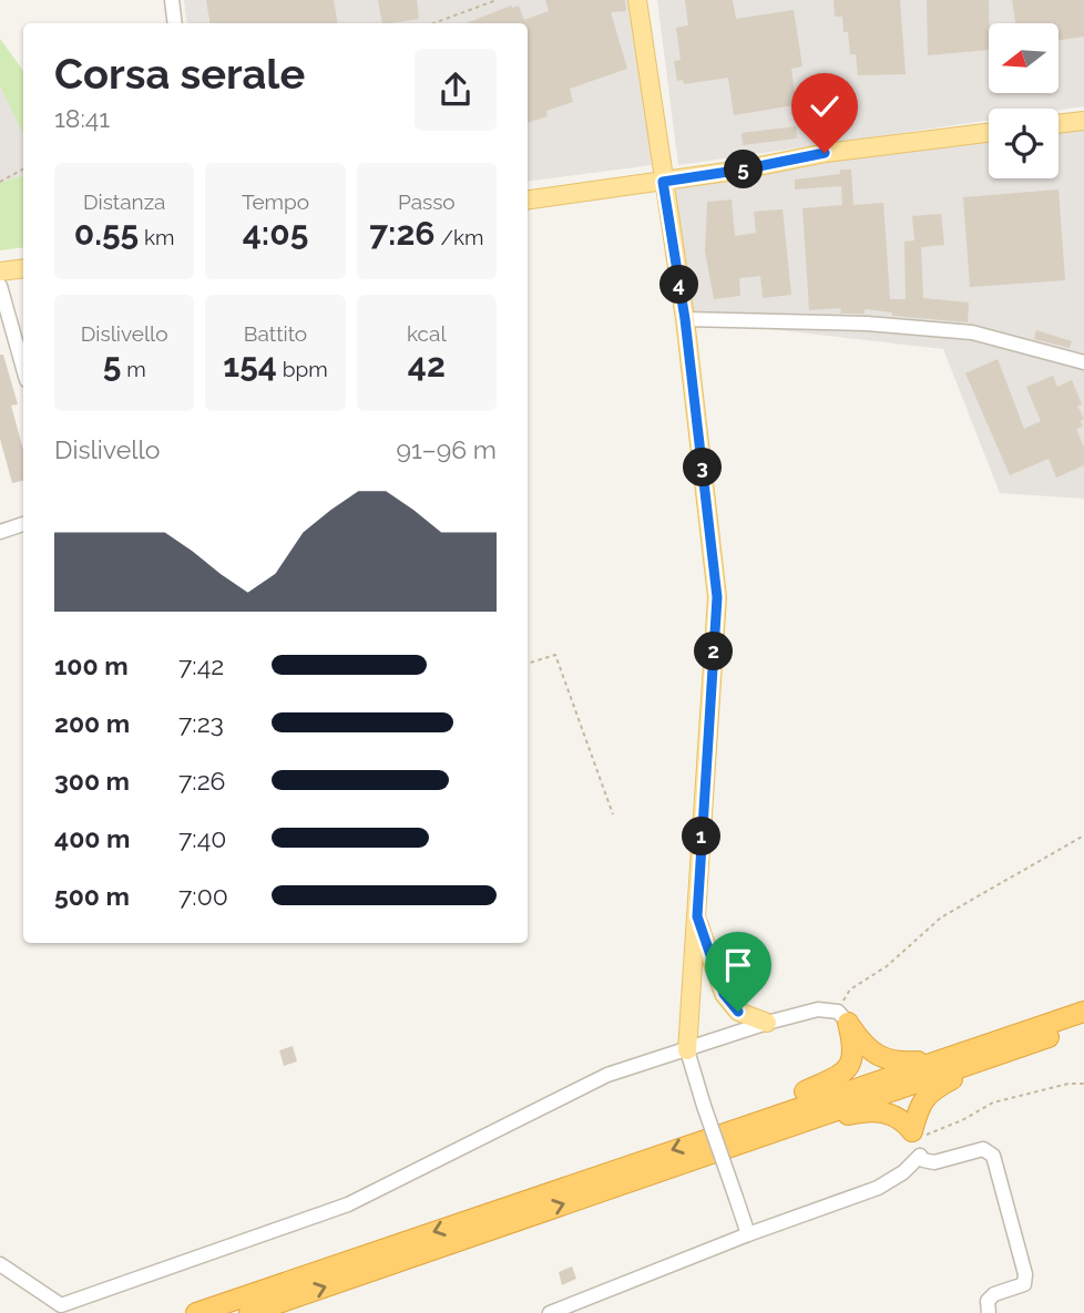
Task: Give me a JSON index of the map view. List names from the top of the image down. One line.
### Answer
{"north":"left","page":{"heading":["Corsa serale","18:41"],"pins":["5","4","3","2","1"],"stats":[["Distanza","0.55 km"],["Tempo","4:05"],["Passo","7:26 /km"],["Dislivello","5 m"],["Battito","154 bpm"],["kcal","42"]],"chart":["Dislivello","91–96 m"],"list":[{"name":"100 m","note":"7:42"},{"name":"200 m","note":"7:23"},{"name":"300 m","note":"7:26"},{"name":"400 m","note":"7:40"},{"name":"500 m","note":"7:00"}]}}
